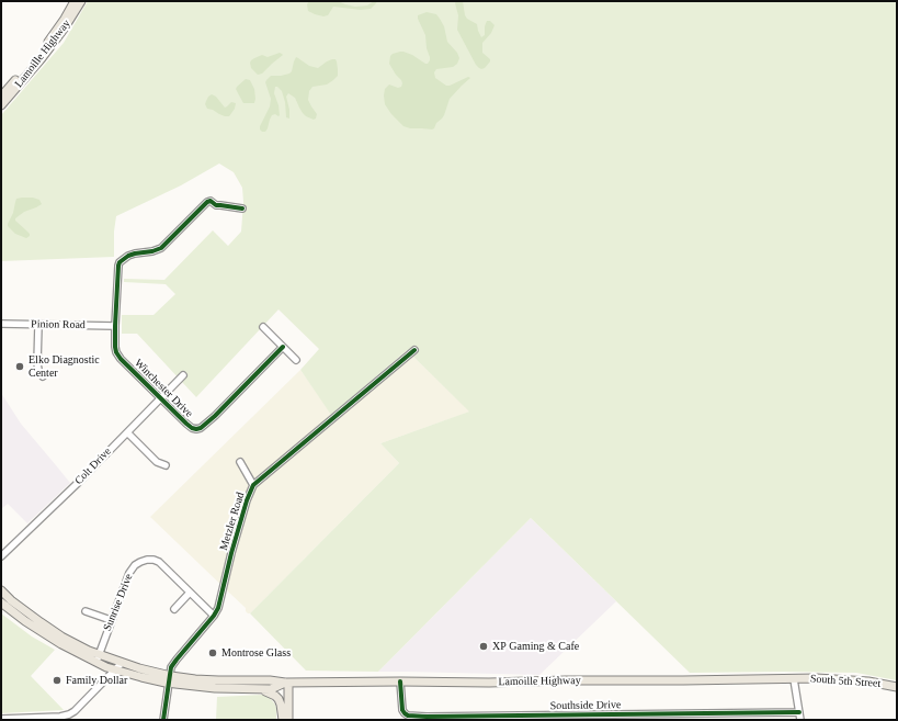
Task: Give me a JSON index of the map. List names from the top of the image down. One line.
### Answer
{"streets":{"main road":["Lamoille Highway","South 5th Street"],"street":["Pinion Road","Winchester Drive","Colt Drive","Metzler Road","Sunrise Drive","Southside Drive"]},"crossings":[["Lamoille Highway","Metzler Road"],["Lamoille Highway","Sunrise Drive"],["Lamoille Highway","South 5th Street"],["Lamoille Highway","Southside Drive"],["Pinion Road","Winchester Drive"],["Winchester Drive","Colt Drive"],["Metzler Road","Sunrise Drive"]],"places":["Elko Diagnostic Center","XP Gaming & Cafe","Montrose Glass","Family Dollar"]}
